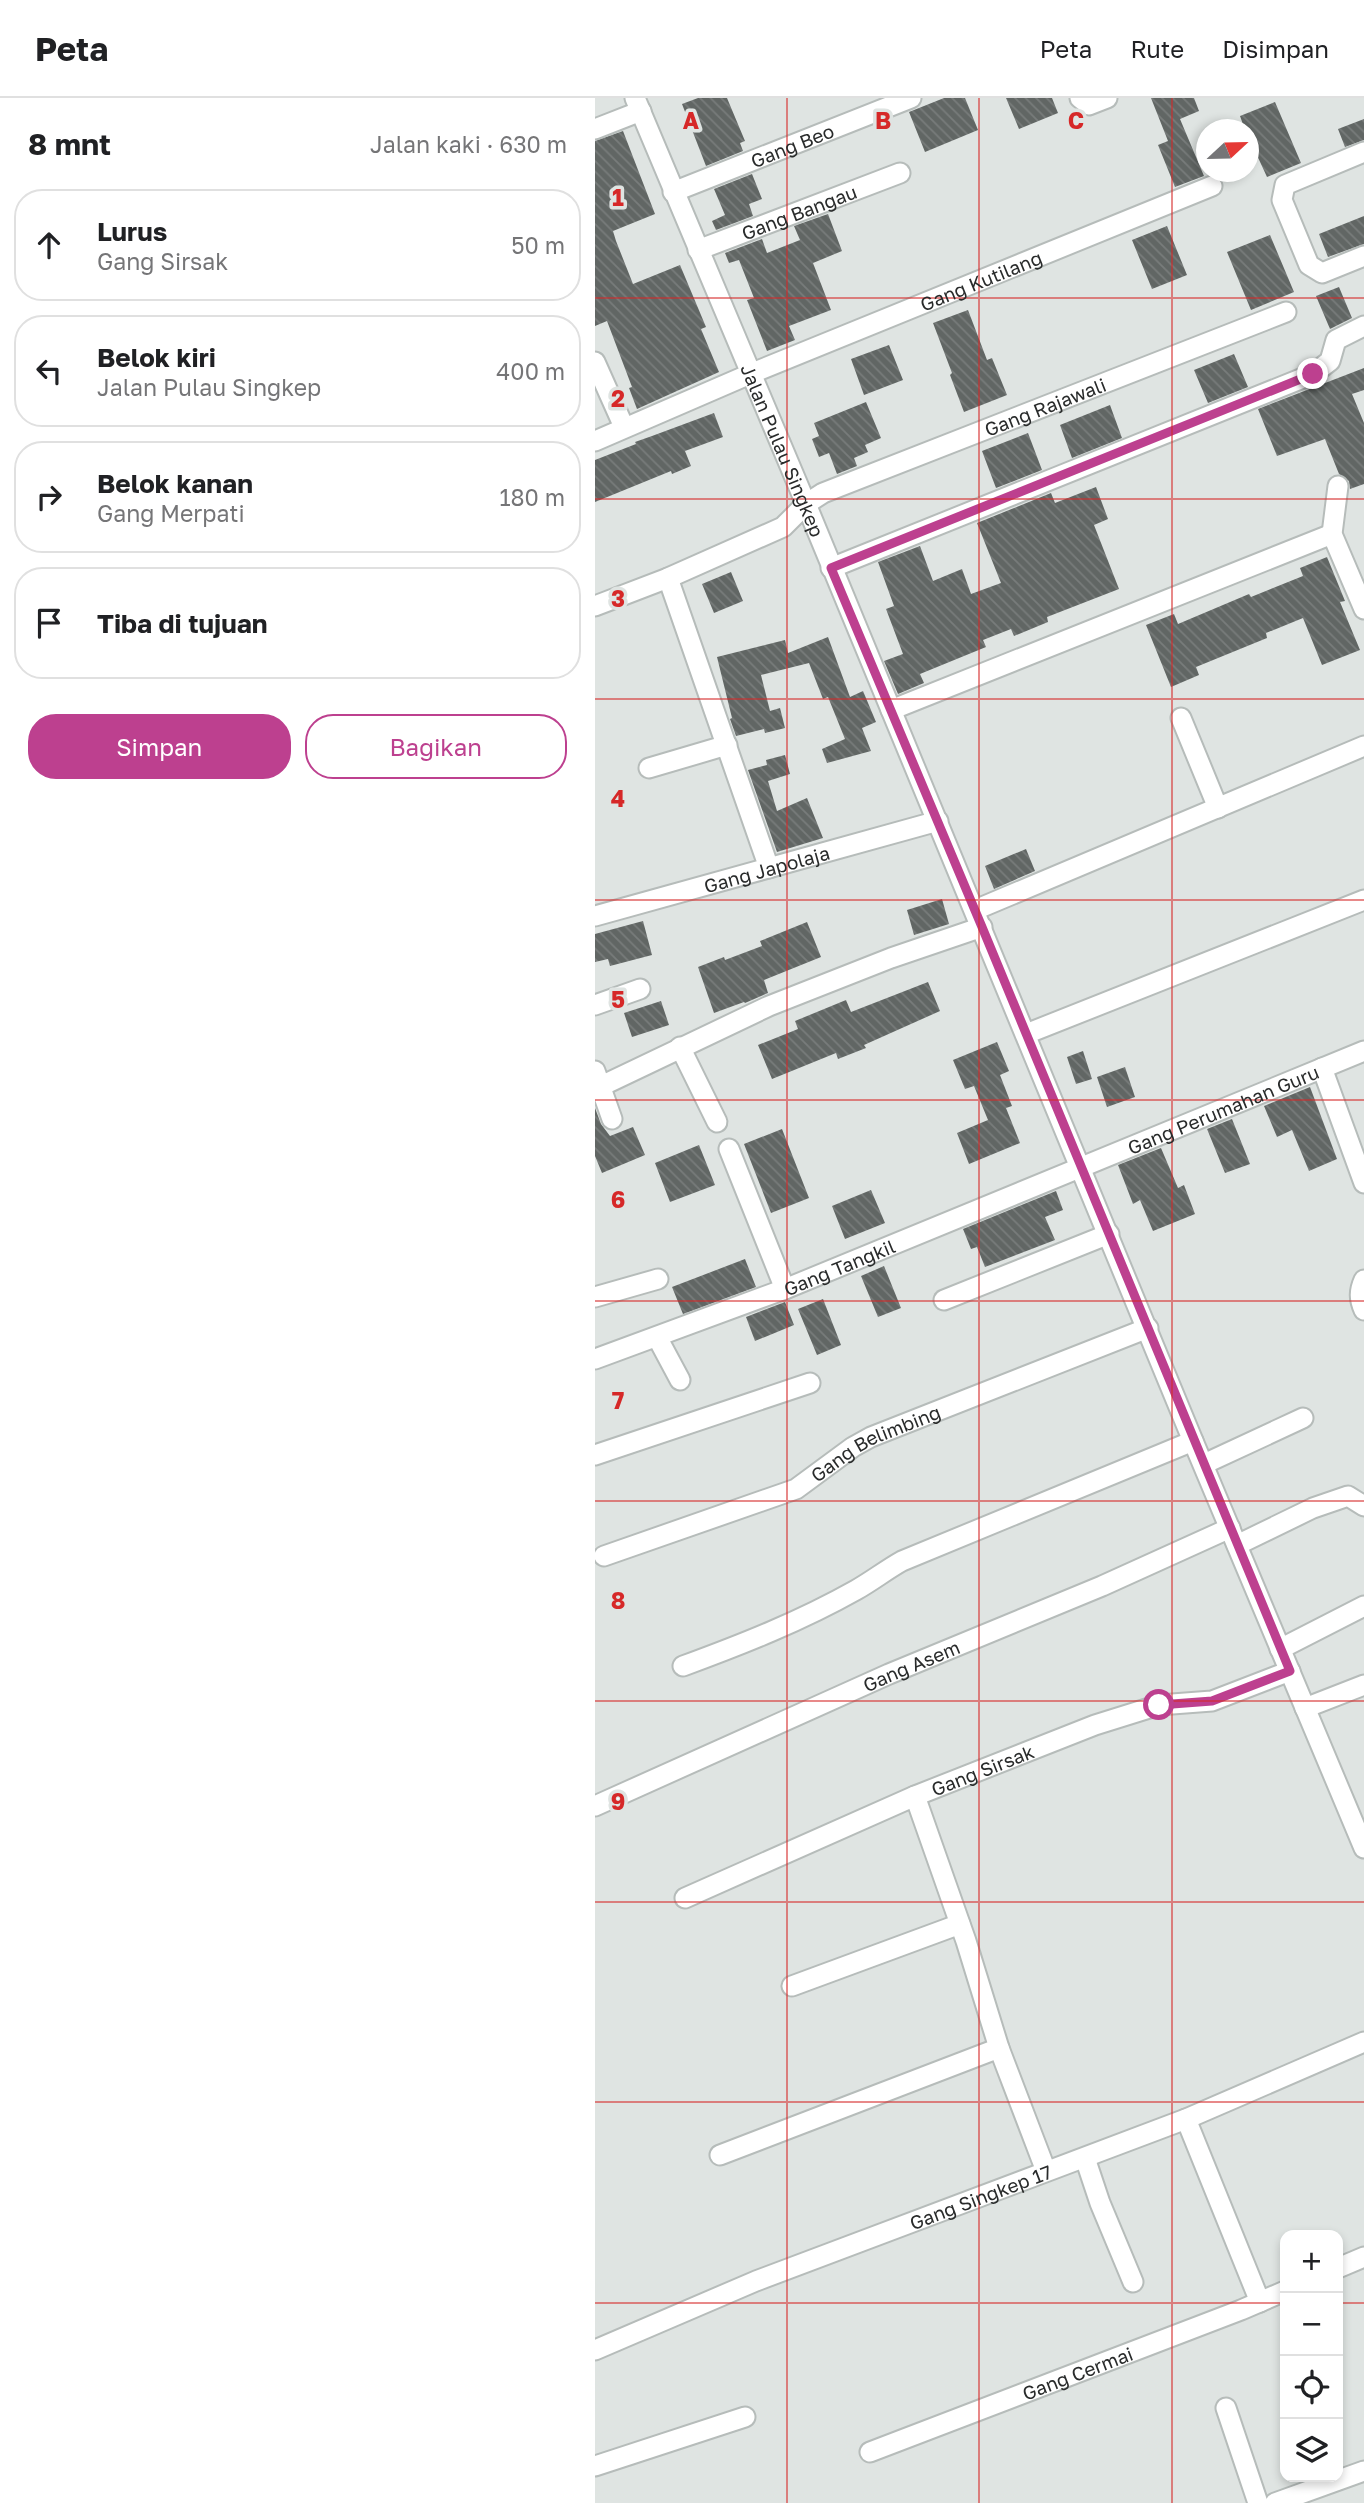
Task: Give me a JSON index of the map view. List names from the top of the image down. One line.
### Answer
{"streets":{"street":["Gang Beo","Gang Bangau","Gang Kutilang","Gang Rajawali","Jalan Pulau Singkep","Gang Japolaja","Gang Perumahan Guru","Gang Tangkil","Gang Belimbing","Gang Asem","Gang Sirsak","Gang Singkep 17","Gang Cermai"]},"crossings":[["Gang Beo","Jalan Pulau Singkep"],["Gang Bangau","Jalan Pulau Singkep"],["Gang Kutilang","Jalan Pulau Singkep"],["Gang Rajawali","Jalan Pulau Singkep"],["Jalan Pulau Singkep","Gang Japolaja"],["Jalan Pulau Singkep","Gang Perumahan Guru"],["Jalan Pulau Singkep","Gang Tangkil"],["Jalan Pulau Singkep","Gang Belimbing"],["Jalan Pulau Singkep","Gang Asem"],["Jalan Pulau Singkep","Gang Sirsak"],["Gang Perumahan Guru","Gang Tangkil"]],"north":"right","page":{"header":"Peta","nav":["Peta","Rute","Disimpan"],"heading":["8 mnt","Jalan kaki · 630 m"],"list":[["Lurus","Gang Sirsak","50 m"],["Belok kiri","Jalan Pulau Singkep","400 m"],["Belok kanan","Gang Merpati","180 m"],"Tiba di tujuan"],"buttons":["Simpan","Bagikan"],"map_buttons":["+","−"]},"grid":{"columns":["A","B","C"],"rows":["1","2","3","4","5","6","7","8","9"]}}
